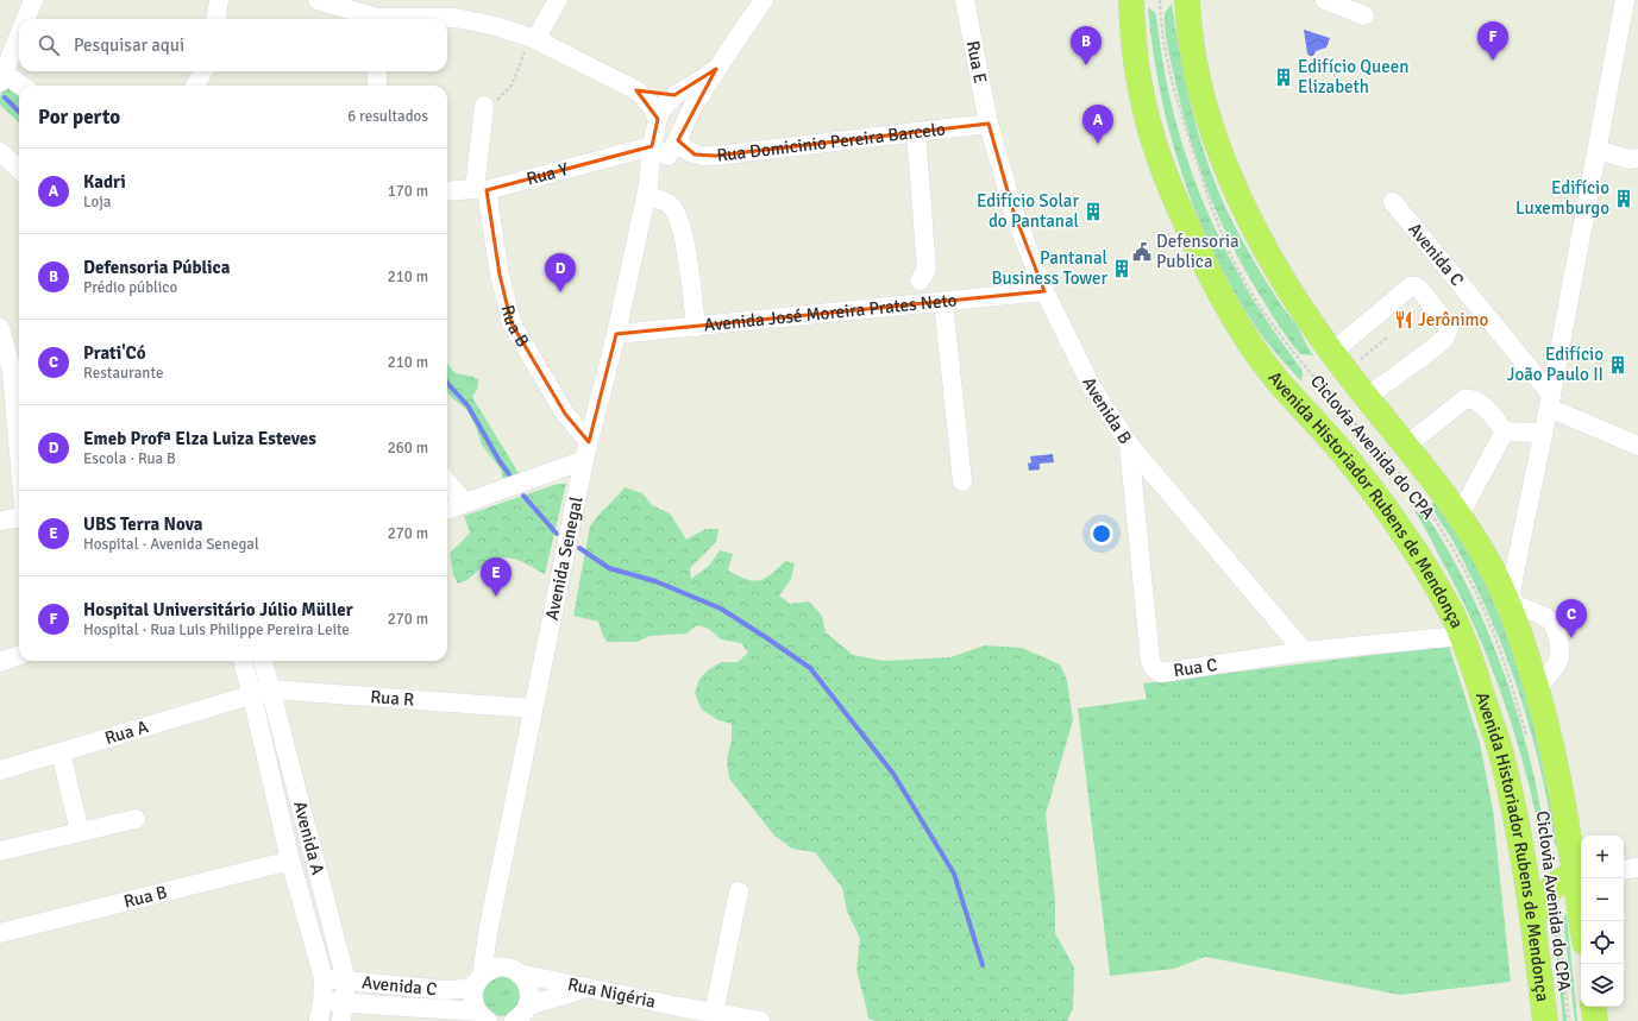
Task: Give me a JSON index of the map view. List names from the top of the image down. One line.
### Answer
{"streets":{"main road":["Avenida Historiador Rubens de Mendonça"],"street":["Rua E","Rua Domicinio Pereira Barcelo","Rua Y","Avenida C","Avenida José Moreira Prates Neto","Rua B","Avenida B","Avenida Senegal","Rua C","Rua R","Rua A","Avenida A","Rua Nigéria"],"path":["Ciclovia Avenida do CPA"]},"crossings":[["Rua E","Rua Domicinio Pereira Barcelo"],["Rua E","Avenida B"],["Rua Domicinio Pereira Barcelo","Rua Y"],["Rua Domicinio Pereira Barcelo","Avenida B"],["Rua Domicinio Pereira Barcelo","Avenida Senegal"],["Rua Y","Rua B"],["Rua Y","Avenida Senegal"],["Avenida C","Avenida Senegal"],["Avenida C","Avenida A"],["Avenida C","Rua Nigéria"],["Avenida José Moreira Prates Neto","Avenida B"],["Avenida José Moreira Prates Neto","Avenida Senegal"],["Rua B","Avenida Senegal"],["Rua B","Avenida A"],["Avenida B","Rua C"],["Avenida Historiador Rubens de Mendonça","Rua C"],["Avenida Senegal","Rua R"],["Avenida Senegal","Rua Nigéria"],["Rua R","Rua A"],["Rua R","Avenida A"],["Rua A","Avenida A"]],"places":{"building":["Edifício Queen Elizabeth","Edifício Luxemburgo","Edifício Solar do Pantanal","Pantanal Business Tower","Edifício João Paulo II"],"public building":["Defensoria Publica"],"restaurant":["Jerônimo"]},"page":{"search":"Pesquisar aqui","pins":["F","B","A","D","E","C"],"heading":["Por perto","6 resultados"],"list":[{"mark":"A","name":"Kadri","note":"Loja","value":"170 m"},{"mark":"B","name":"Defensoria Pública","note":"Prédio público","value":"210 m"},{"mark":"C","name":"Prati'Có","note":"Restaurante","value":"210 m"},{"mark":"D","name":"Emeb Profª Elza Luiza Esteves","note":"Escola · Rua B","value":"260 m"},{"mark":"E","name":"UBS Terra Nova","note":"Hospital · Avenida Senegal","value":"270 m"},{"mark":"F","name":"Hospital Universitário Júlio Müller","note":"Hospital · Rua Luis Philippe Pereira Leite","value":"270 m"}],"map_buttons":["+","−"]}}
